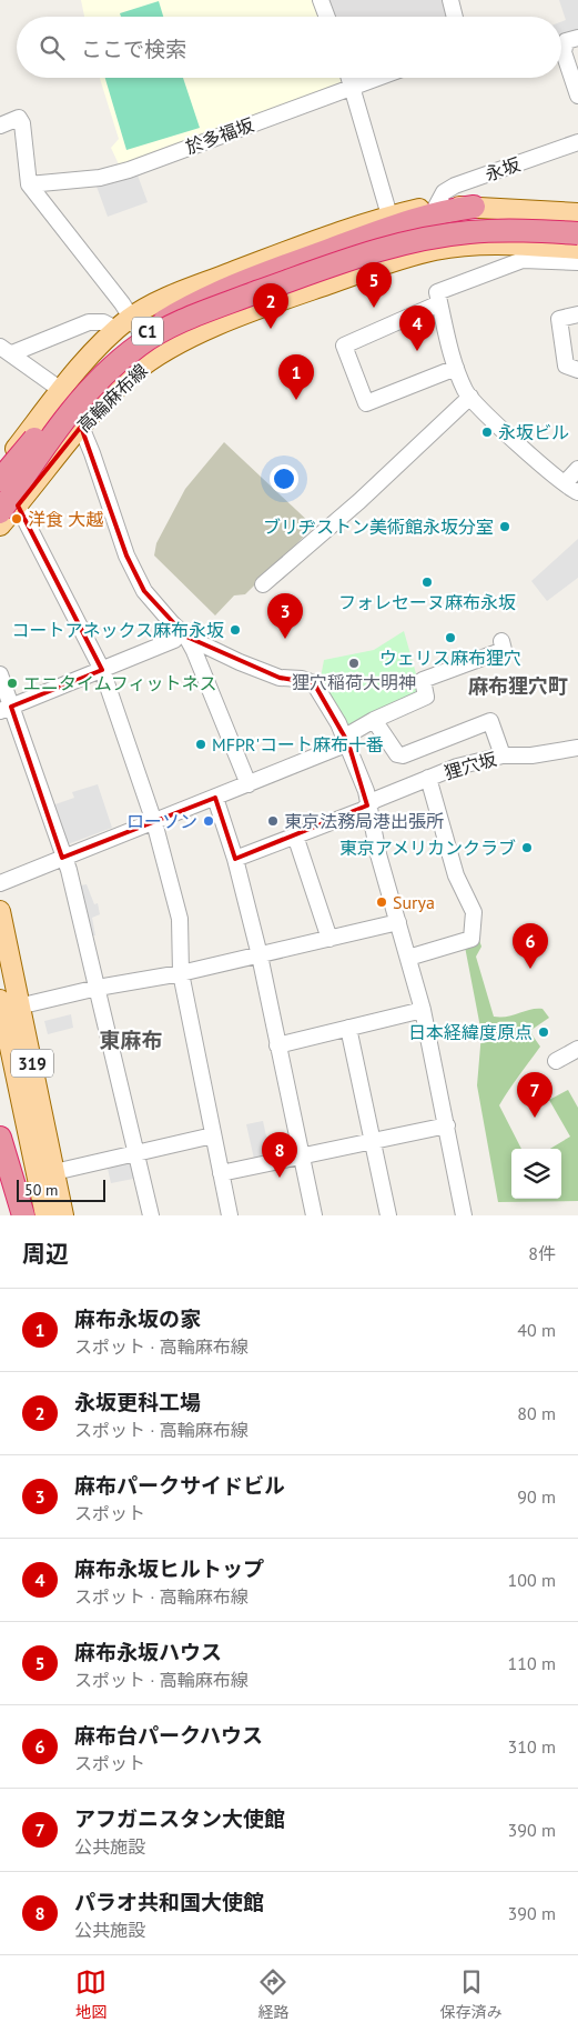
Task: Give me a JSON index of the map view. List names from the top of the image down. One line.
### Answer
{"streets":{"highway":["C1"],"main road":["高輪麻布線","319"],"street":["於多福坂","永坂","狸穴坂"]},"crossings":[["C1","高輪麻布線"]],"districts":["麻布狸穴町","東麻布"],"places":["永坂ビル","洋食 大越","ブリヂストン美術館永坂分室","フォレセーヌ麻布永坂","コートアネックス麻布永坂","ウェリス麻布狸穴","狸穴稲荷大明神","エニタイムフィットネス","MFPR'コート麻布十番","ローソン","東京法務局港出張所","東京アメリカンクラブ","Surya","日本経緯度原点"],"scale_bar":"50 m","page":{"search":"ここで検索","pins":["5","2","4","1","3","6","7","8"],"scale":"50 m","heading":["周辺","8件"],"list":[{"mark":"1","name":"麻布永坂の家","note":"スポット · 高輪麻布線","value":"40 m"},{"mark":"2","name":"永坂更科工場","note":"スポット · 高輪麻布線","value":"80 m"},{"mark":"3","name":"麻布パークサイドビル","note":"スポット","value":"90 m"},{"mark":"4","name":"麻布永坂ヒルトップ","note":"スポット · 高輪麻布線","value":"100 m"},{"mark":"5","name":"麻布永坂ハウス","note":"スポット · 高輪麻布線","value":"110 m"},{"mark":"6","name":"麻布台パークハウス","note":"スポット","value":"310 m"},{"mark":"7","name":"アフガニスタン大使館","note":"公共施設","value":"390 m"},{"mark":"8","name":"パラオ共和国大使館","note":"公共施設","value":"390 m"}],"nav":["地図","経路","保存済み"]}}
